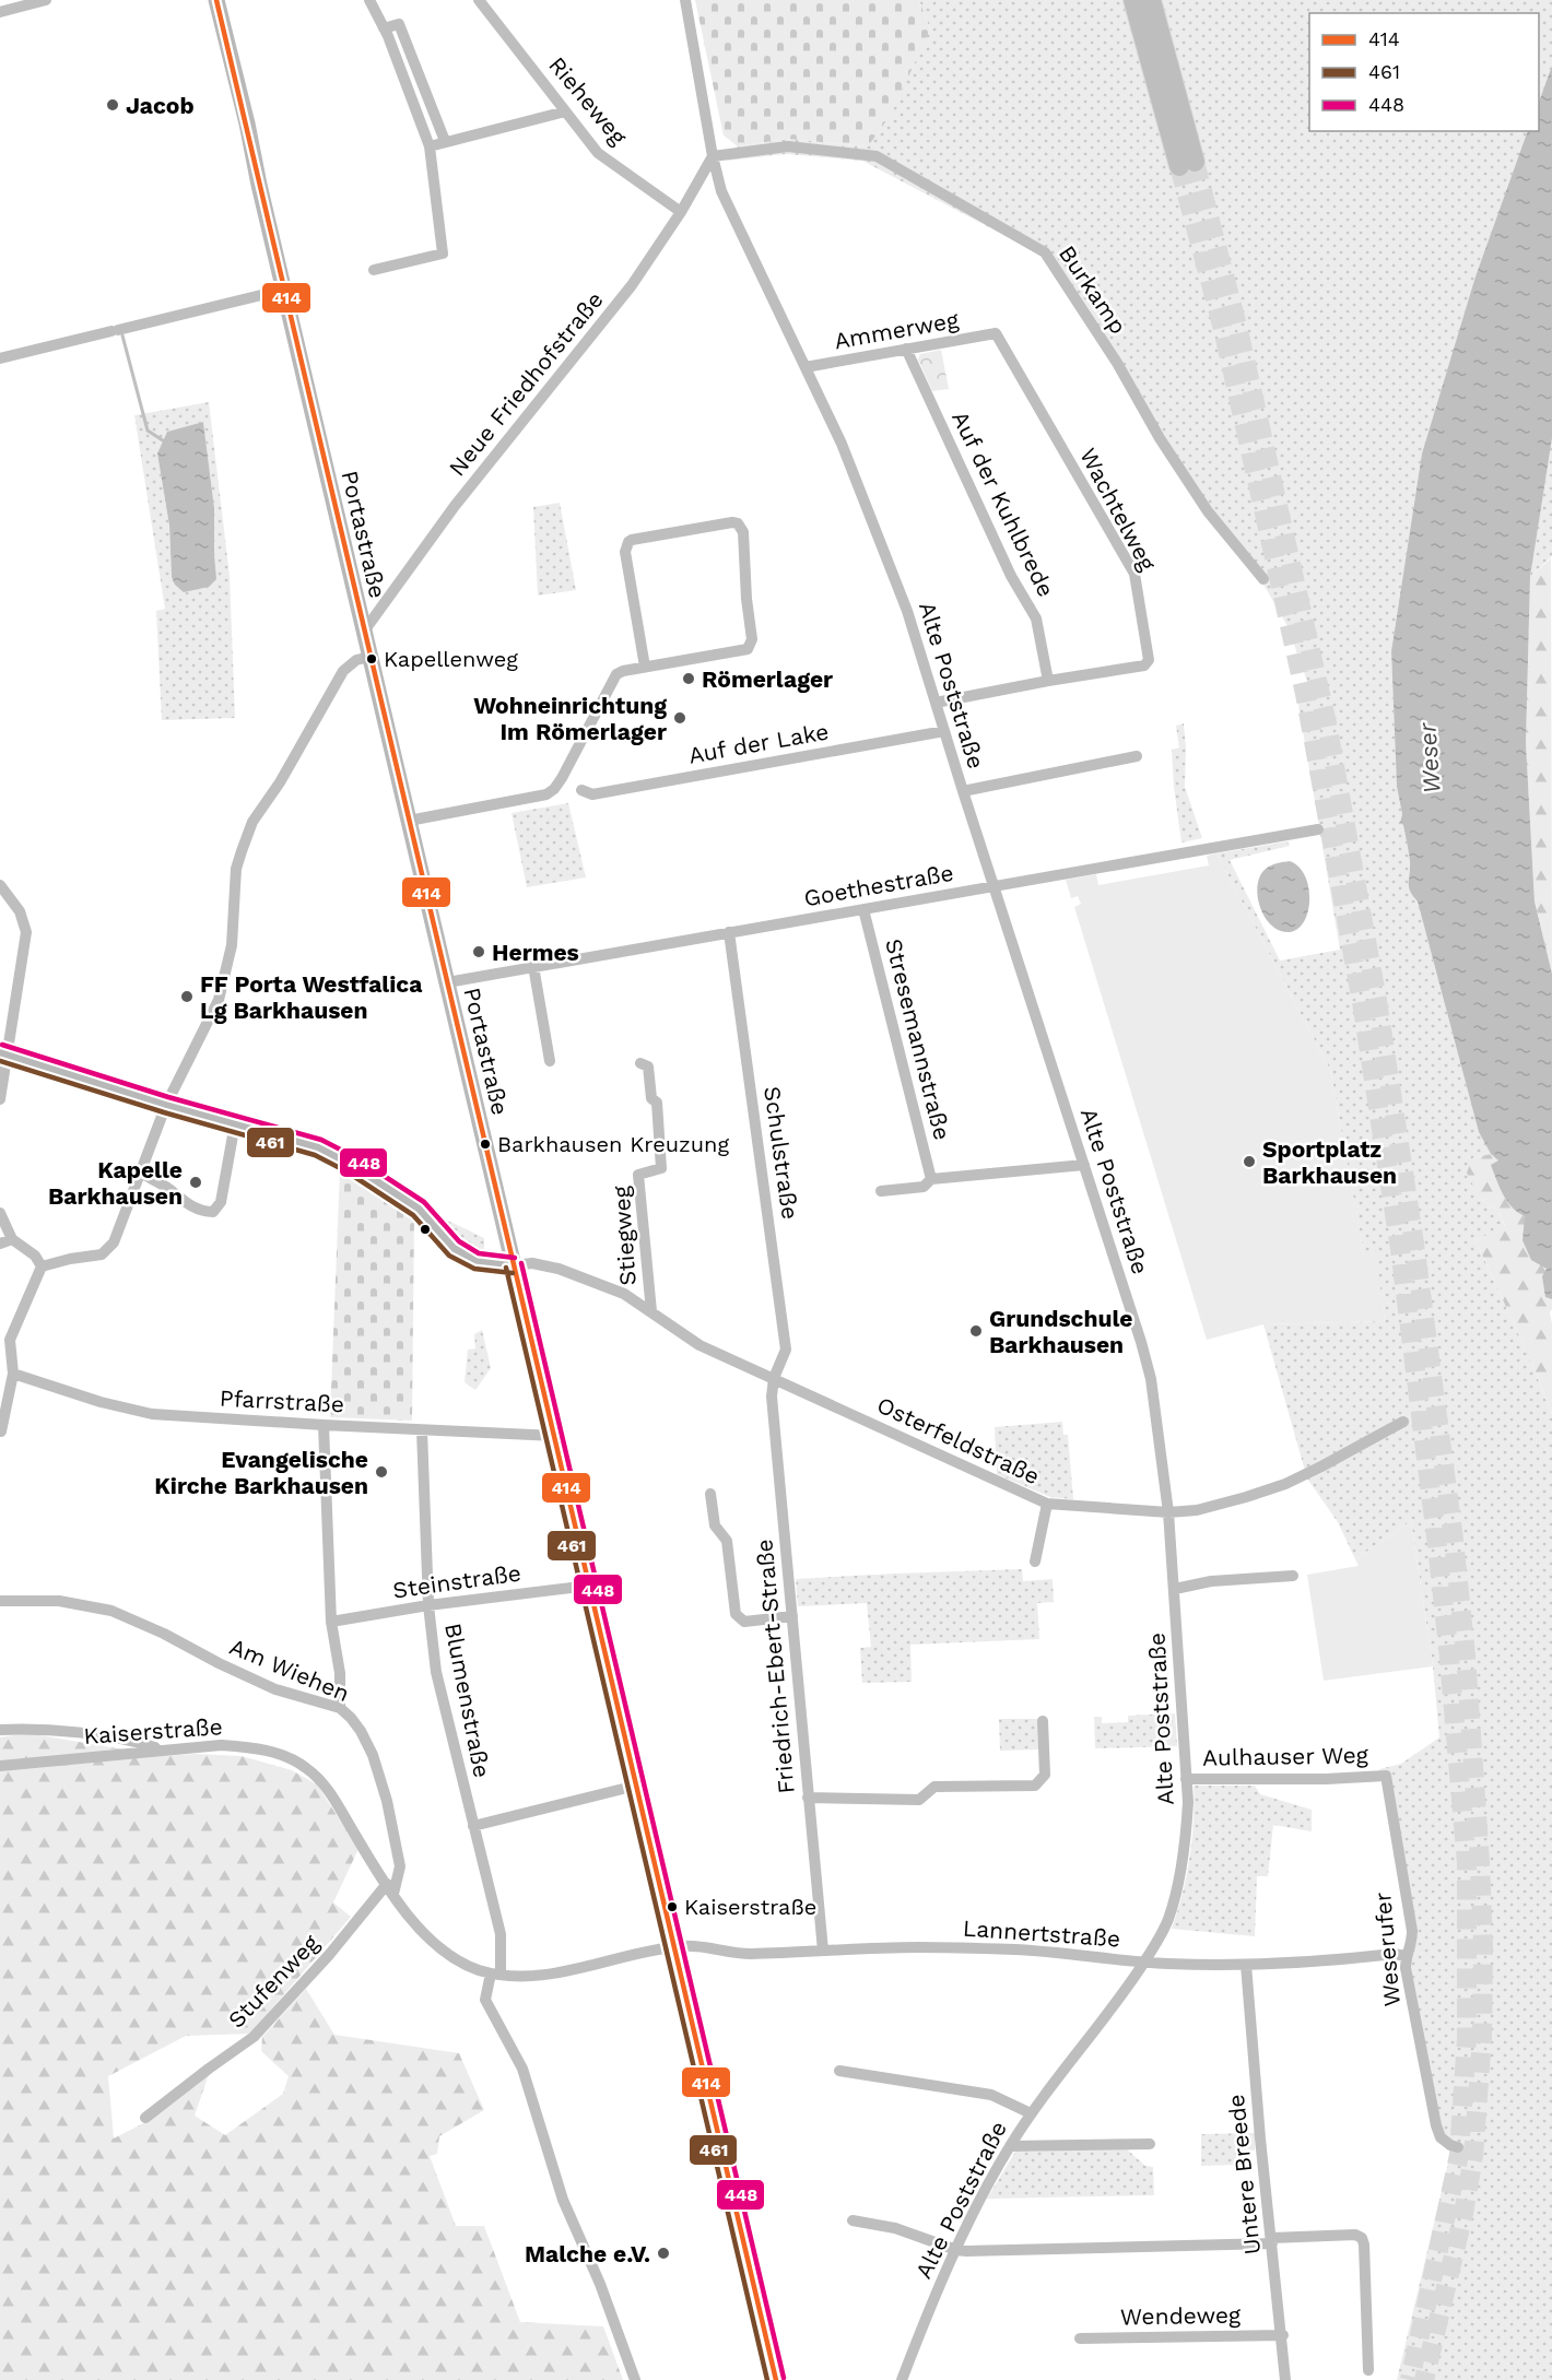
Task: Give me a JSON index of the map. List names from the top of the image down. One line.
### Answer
{"streets":{"main road":["Portastraße"],"street":["Rieheweg","Burkamp","Ammerweg","Neue Friedhofstraße","Auf der Kuhlbrede","Wachtelweg","Alte Poststraße","Auf der Lake","Goethestraße","Stresemannstraße","Schulstraße","Stiegweg","Pfarrstraße","Osterfeldstraße","Steinstraße","Friedrich-Ebert-Straße","Am Wiehen","Blumenstraße","Kaiserstraße","Aulhauser Weg","Lannertstraße","Weserufer","Stufenweg","Untere Breede","Wendeweg"]},"crossings":[["Rieheweg","Neue Friedhofstraße"],["Burkamp","Neue Friedhofstraße"],["Burkamp","Alte Poststraße"],["Ammerweg","Auf der Kuhlbrede"],["Ammerweg","Wachtelweg"],["Ammerweg","Alte Poststraße"],["Neue Friedhofstraße","Portastraße"],["Neue Friedhofstraße","Alte Poststraße"],["Auf der Kuhlbrede","Wachtelweg"],["Wachtelweg","Alte Poststraße"],["Portastraße","Goethestraße"],["Portastraße","Pfarrstraße"],["Portastraße","Osterfeldstraße"],["Portastraße","Steinstraße"],["Portastraße","Kaiserstraße"],["Portastraße","Lannertstraße"],["Alte Poststraße","Auf der Lake"],["Alte Poststraße","Goethestraße"],["Alte Poststraße","Osterfeldstraße"],["Alte Poststraße","Aulhauser Weg"],["Alte Poststraße","Lannertstraße"],["Goethestraße","Stresemannstraße"],["Goethestraße","Schulstraße"],["Schulstraße","Osterfeldstraße"],["Schulstraße","Friedrich-Ebert-Straße"],["Stiegweg","Osterfeldstraße"],["Pfarrstraße","Blumenstraße"],["Osterfeldstraße","Friedrich-Ebert-Straße"],["Steinstraße","Blumenstraße"],["Friedrich-Ebert-Straße","Lannertstraße"],["Am Wiehen","Kaiserstraße"],["Am Wiehen","Stufenweg"],["Blumenstraße","Kaiserstraße"],["Kaiserstraße","Lannertstraße"],["Kaiserstraße","Stufenweg"],["Aulhauser Weg","Weserufer"],["Lannertstraße","Weserufer"],["Lannertstraße","Untere Breede"],["Untere Breede","Wendeweg"]],"water":["Weser"],"places":["Jacob","Kapellenweg","Römerlager","Wohneinrichtung Im Römerlager","Hermes","FF Porta Westfalica Lg Barkhausen","Barkhausen Kreuzung","Sportplatz Barkhausen","Kapelle Barkhausen","Grundschule Barkhausen","Evangelische Kirche Barkhausen","Kaiserstraße","Malche e.V."],"lines":["transit line 414","transit line 448","transit line 461"],"legend":["414","461","448"]}
